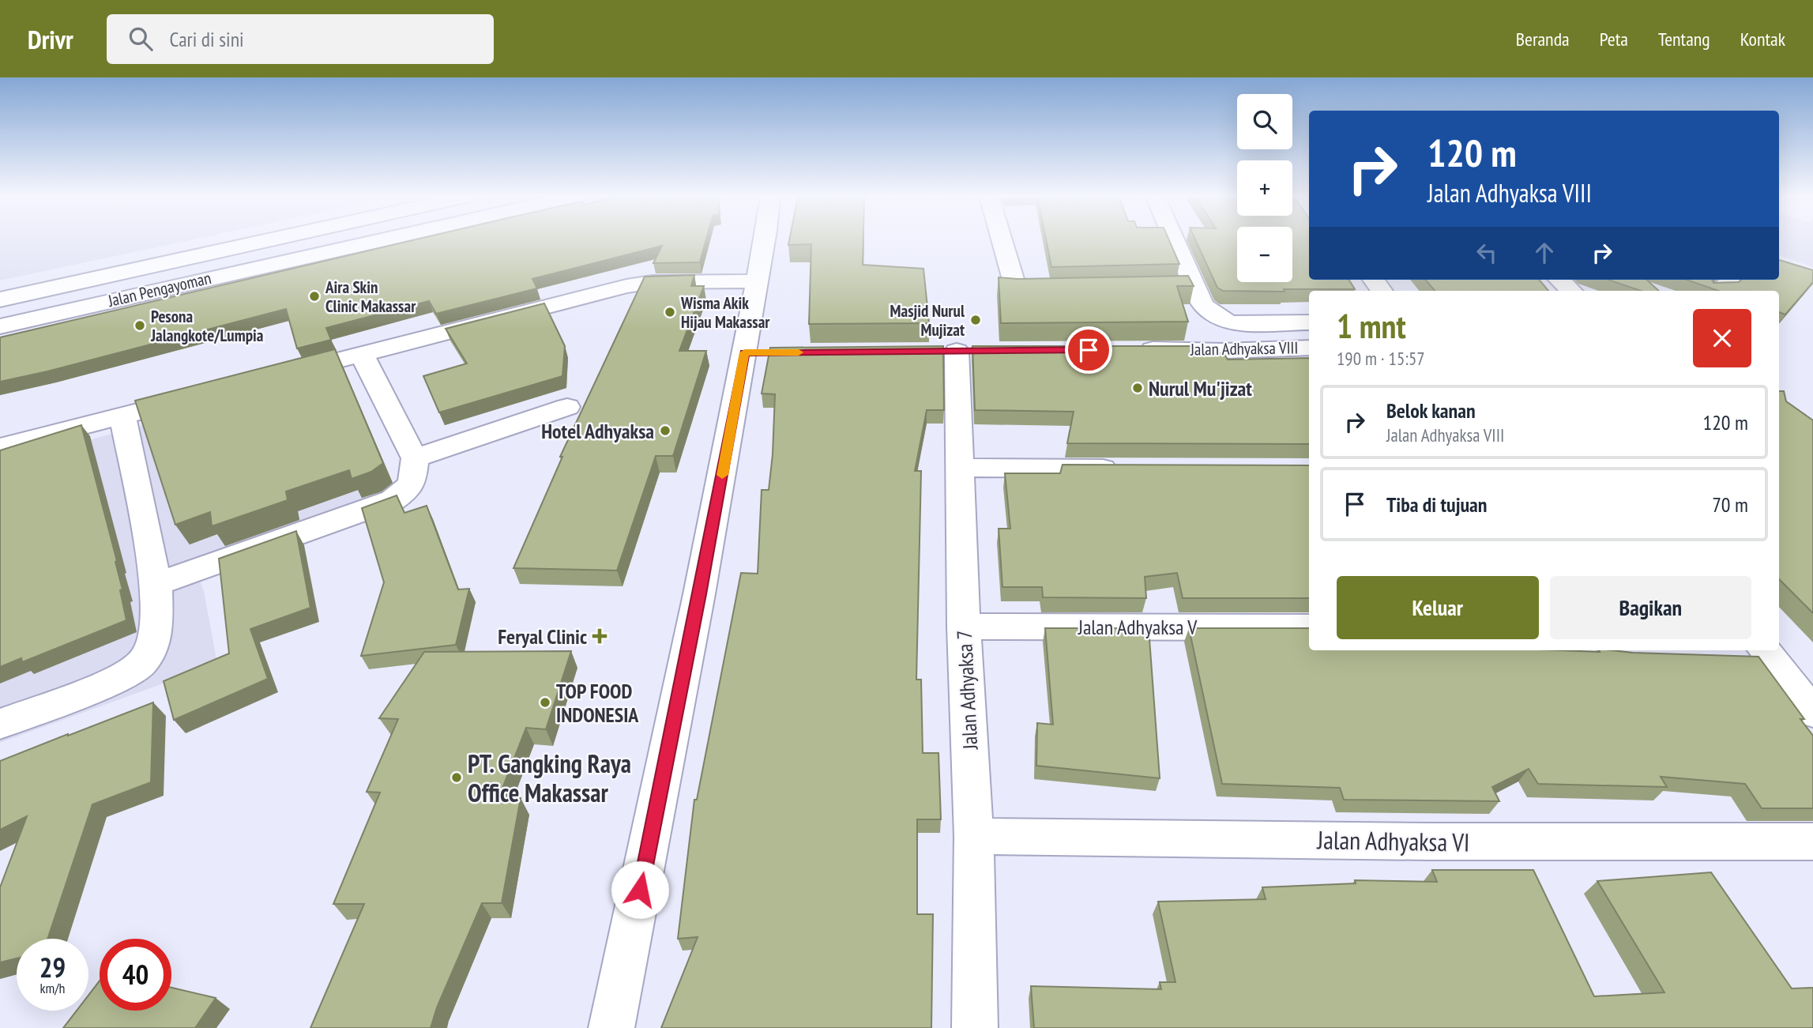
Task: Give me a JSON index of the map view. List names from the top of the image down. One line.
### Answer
{"streets":{"street":["Jalan Pengayoman","Jalan Adhyaksa VIII","Jalan Adhyaksa V","Jalan Adhyaksa 7","Jalan Adhyaksa VI"]},"crossings":[["Jalan Adhyaksa V","Jalan Adhyaksa 7"],["Jalan Adhyaksa 7","Jalan Adhyaksa VI"]],"places":{"other":["Aira Skin Clinic Makassar","Wisma Akik Hijau Makassar","Masjid Nurul Mujizat","Pesona Jalangkote/Lumpia","Nurul Mu'jizat","Hotel Adhyaksa","TOP FOOD INDONESIA","PT. Gangking Raya Office Makassar"],"health":["Feryal Clinic"]},"page":{"header":"Drivr","search":"Cari di sini","nav":["Beranda","Peta","Tentang","Kontak"],"map_buttons":["+","−"],"turn":["120 m","Jalan Adhyaksa VIII"],"heading":["1 mnt","190 m · 15:57"],"list":[{"name":"Belok kanan","note":"Jalan Adhyaksa VIII","value":"120 m"},{"name":"Tiba di tujuan","value":"70 m"}],"buttons":["Keluar","Bagikan"],"speed":"29 km/h","limit":"40"}}
